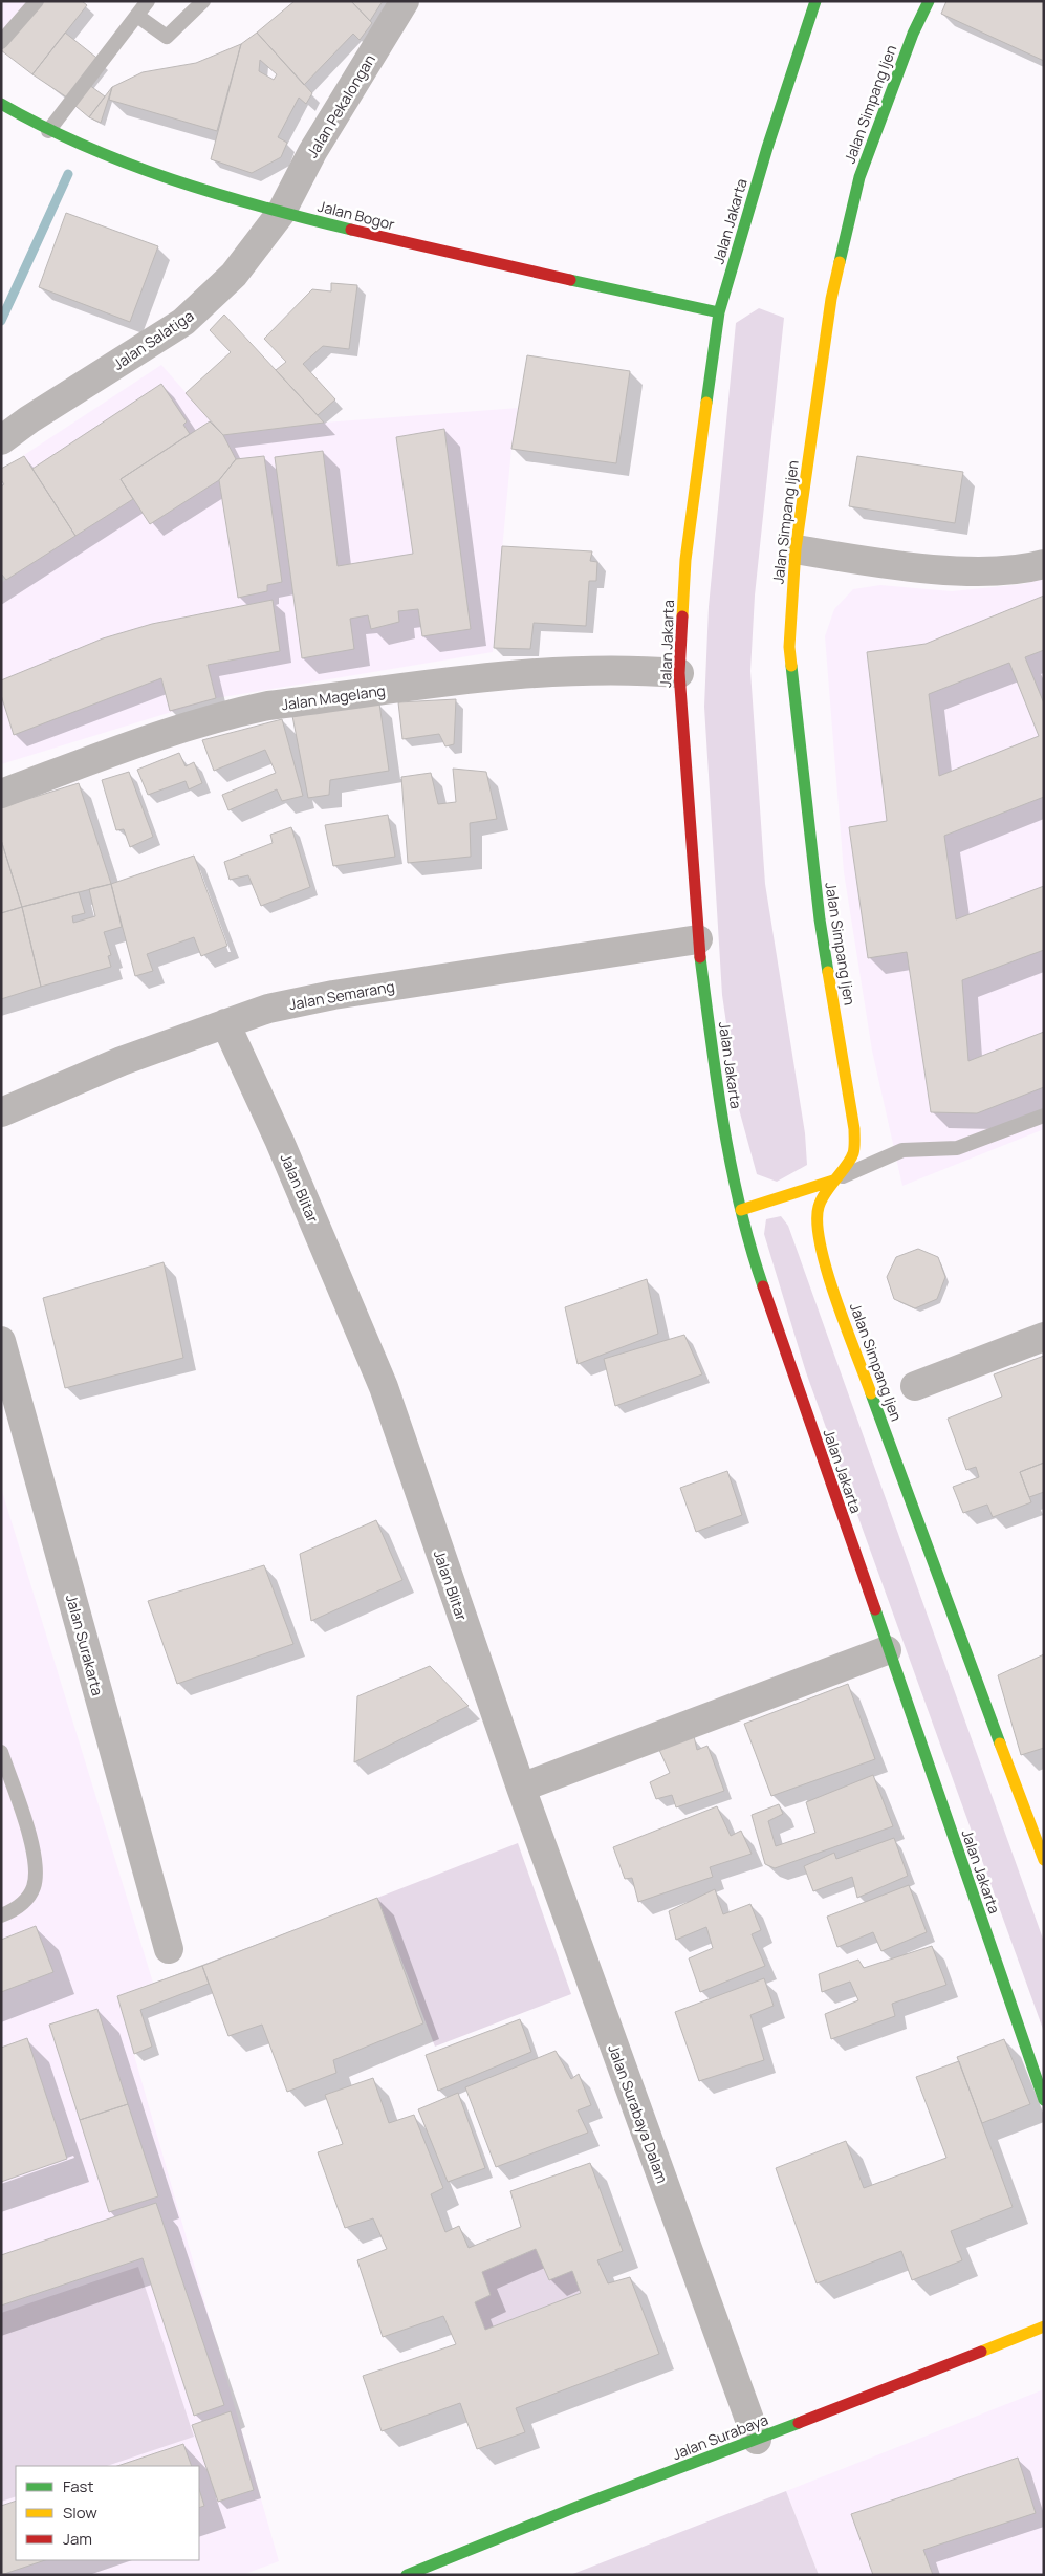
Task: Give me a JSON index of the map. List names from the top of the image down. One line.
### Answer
{"streets":{"main road":["Jalan Simpang Ijen","Jalan Bogor","Jalan Jakarta","Jalan Surabaya"],"street":["Jalan Pekalongan","Jalan Salatiga","Jalan Magelang","Jalan Semarang","Jalan Blitar","Jalan Surakarta","Jalan Surabaya Dalam"]},"crossings":[["Jalan Pekalongan","Jalan Bogor"],["Jalan Pekalongan","Jalan Salatiga"],["Jalan Bogor","Jalan Jakarta"],["Jalan Bogor","Jalan Salatiga"],["Jalan Jakarta","Jalan Magelang"],["Jalan Jakarta","Jalan Semarang"],["Jalan Semarang","Jalan Blitar"],["Jalan Blitar","Jalan Surabaya Dalam"],["Jalan Surabaya Dalam","Jalan Surabaya"]],"legend":["Fast","Slow","Jam"]}
